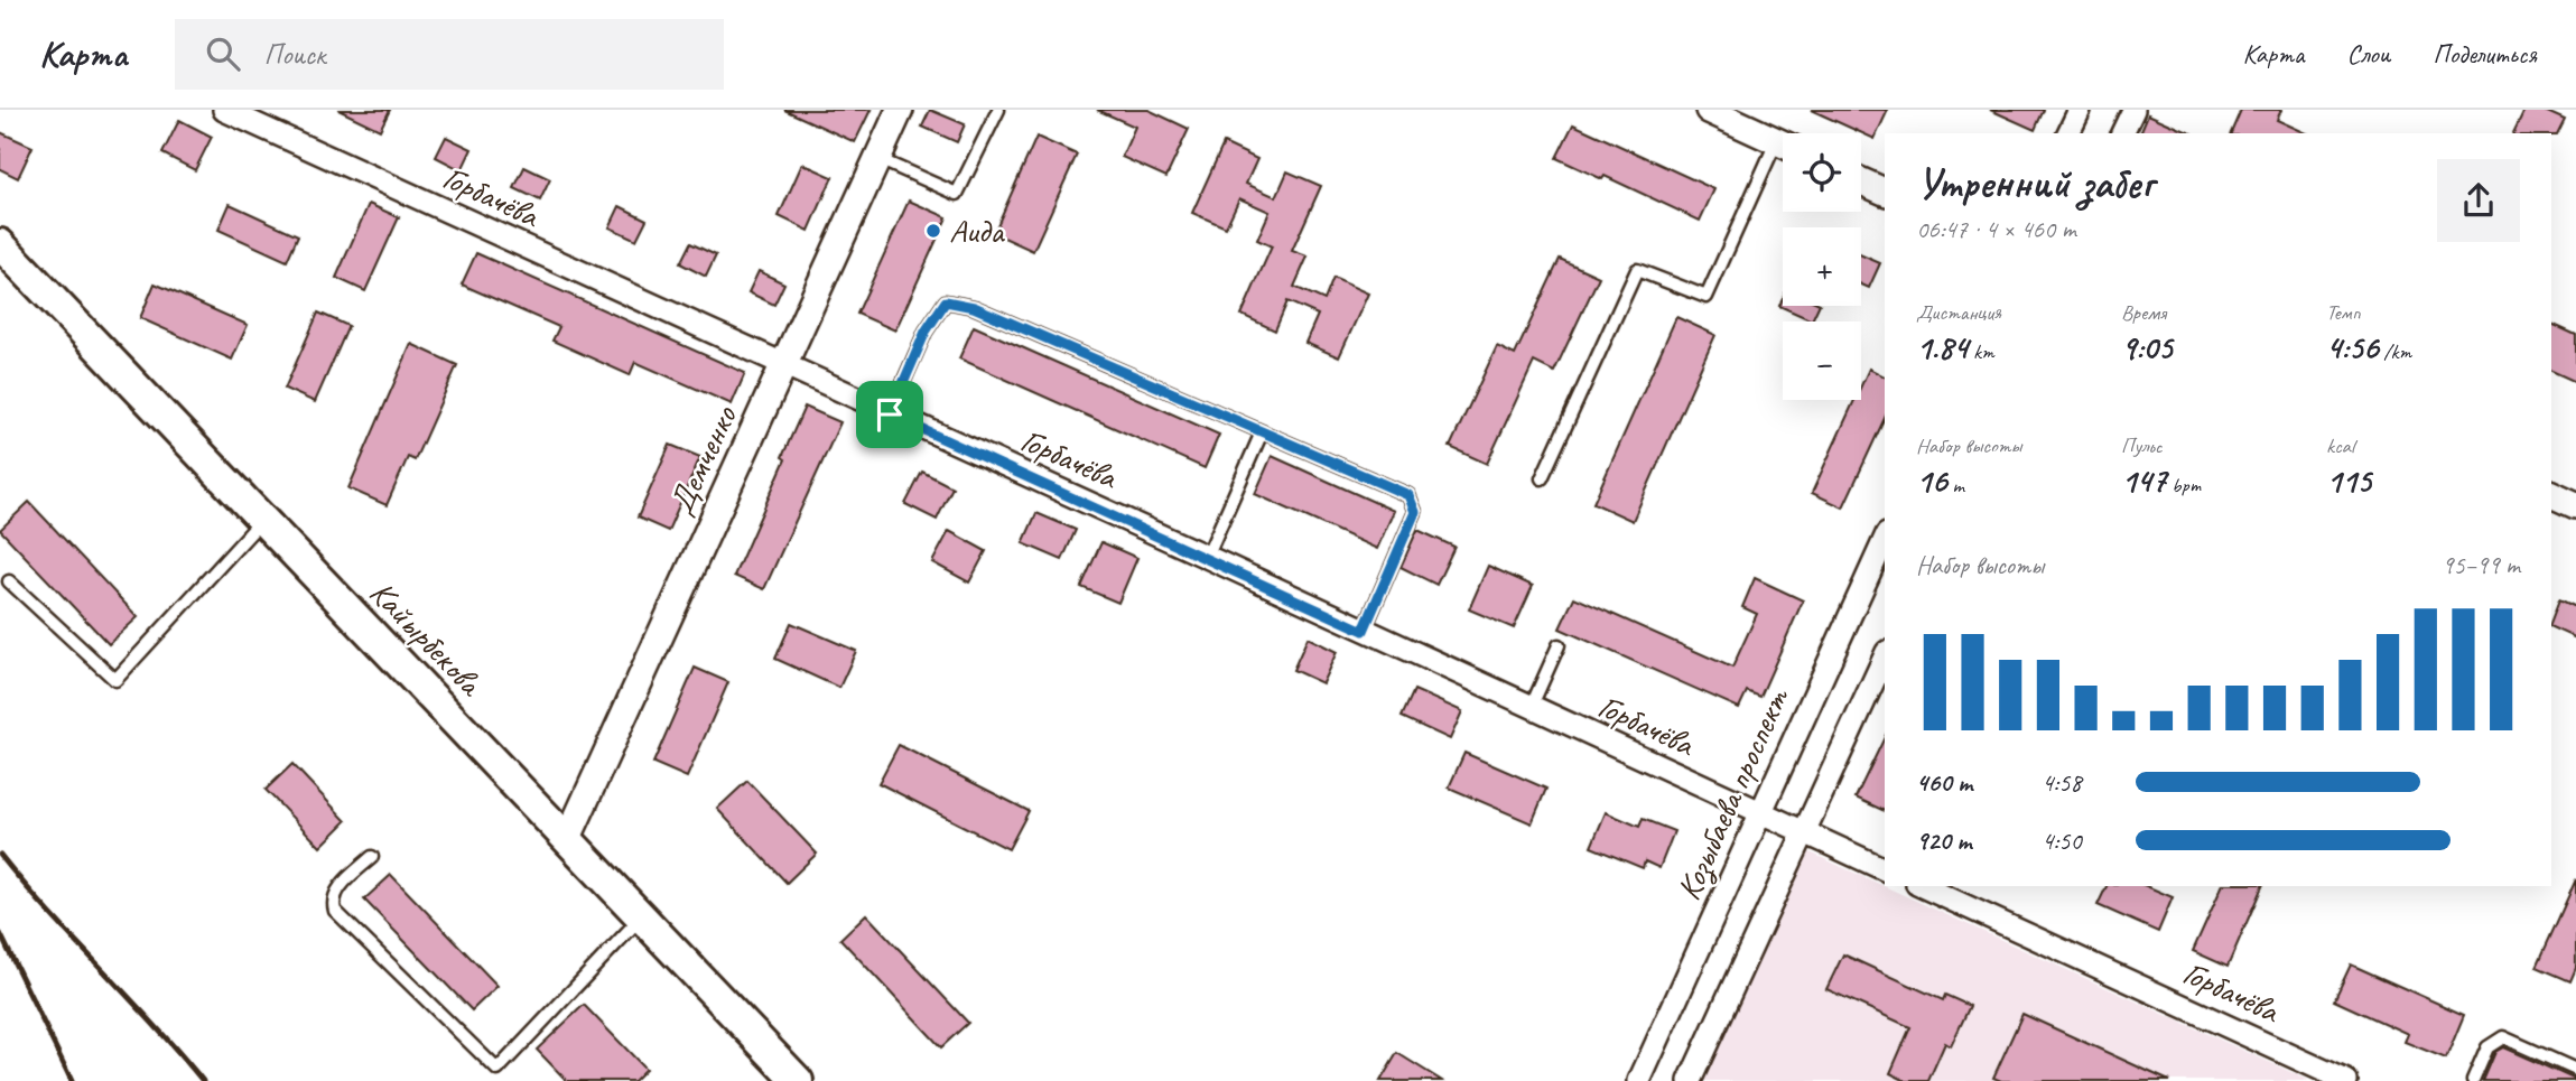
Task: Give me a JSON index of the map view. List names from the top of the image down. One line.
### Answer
{"streets":{"main road":["Кайырбекова"],"street":["Горбачёва","Демченко","Козыбаева проспект"]},"crossings":[["Горбачёва","Демченко"],["Горбачёва","Козыбаева проспект"],["Демченко","Кайырбекова"]],"places":["Аида"],"page":{"header":"Карта","search":"Поиск","nav":["Карта","Слои","Поделиться"],"map_buttons":["+","−"],"heading":["Утренний забег","06:47 · 4 × 460 m"],"stats":[["Дистанция","1.84 km"],["Время","9:05"],["Темп","4:56 /km"],["Набор высоты","16 m"],["Пульс","147 bpm"],["kcal","115"]],"chart":["Набор высоты","95–99 m"],"list":[{"name":"460 m","note":"4:58"},{"name":"920 m","note":"4:50"}]}}
